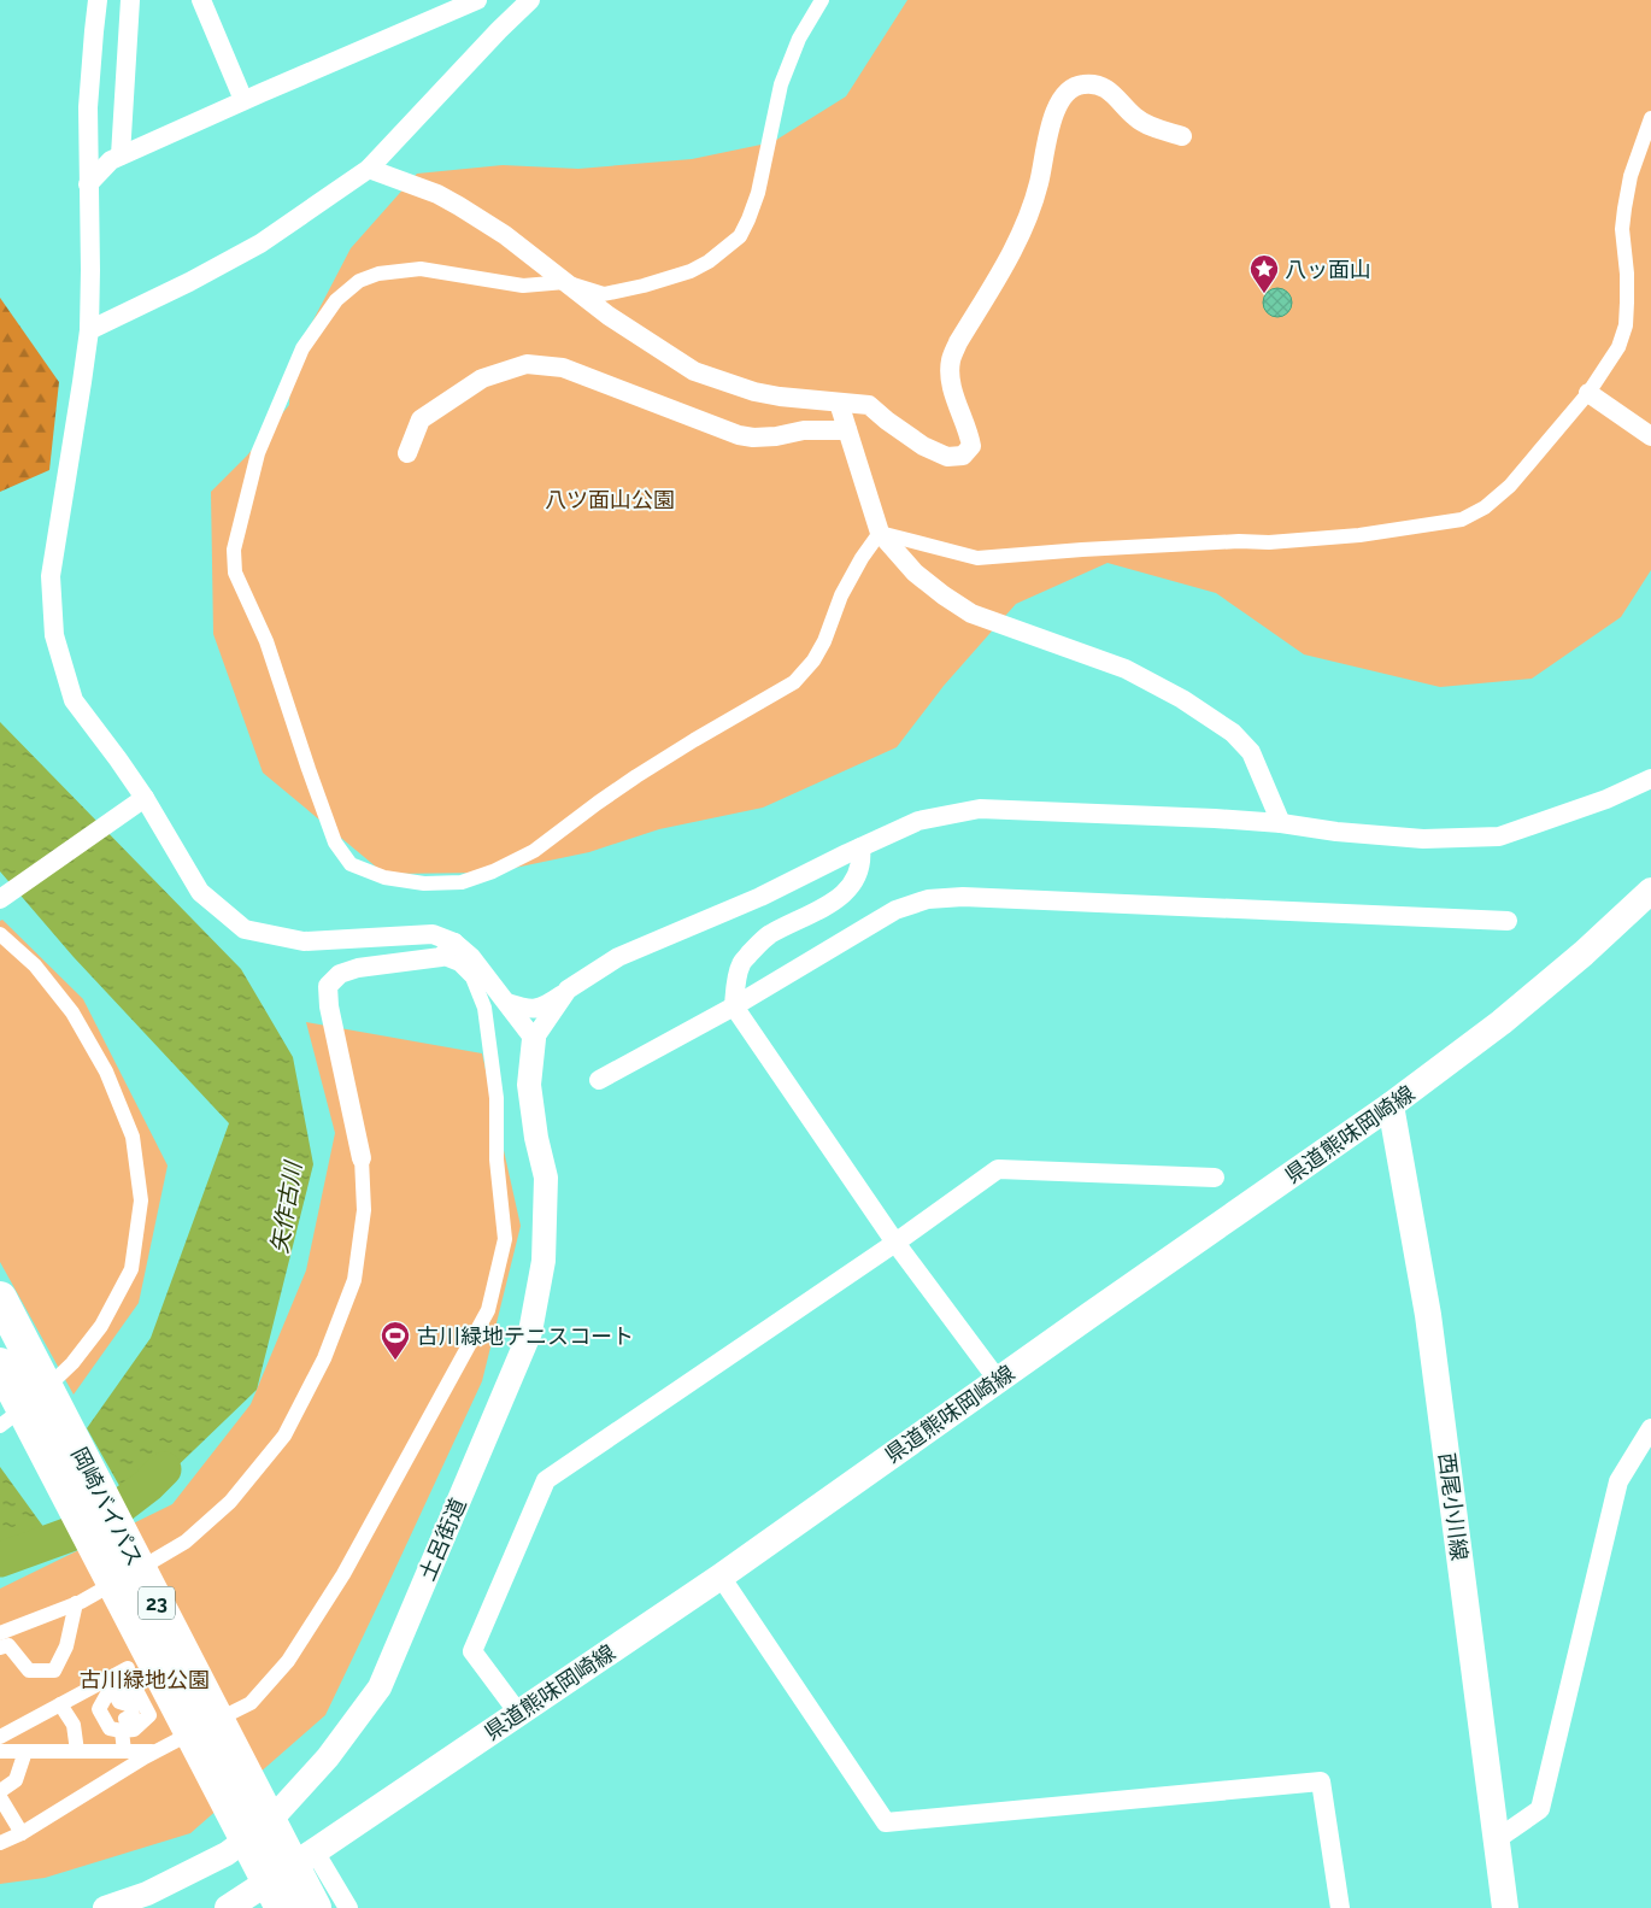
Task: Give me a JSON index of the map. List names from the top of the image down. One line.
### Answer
{"streets":{"highway":["岡崎バイパス","23"],"main road":["県道熊味岡崎線","西尾小川線"],"street":["土呂街道"]},"crossings":[["県道熊味岡崎線","西尾小川線"]],"water":["矢作古川"],"parks":["八ツ面山公園","古川緑地公園"],"places":{"place":["八ッ面山"],"sports":["古川緑地テニスコート"]}}
